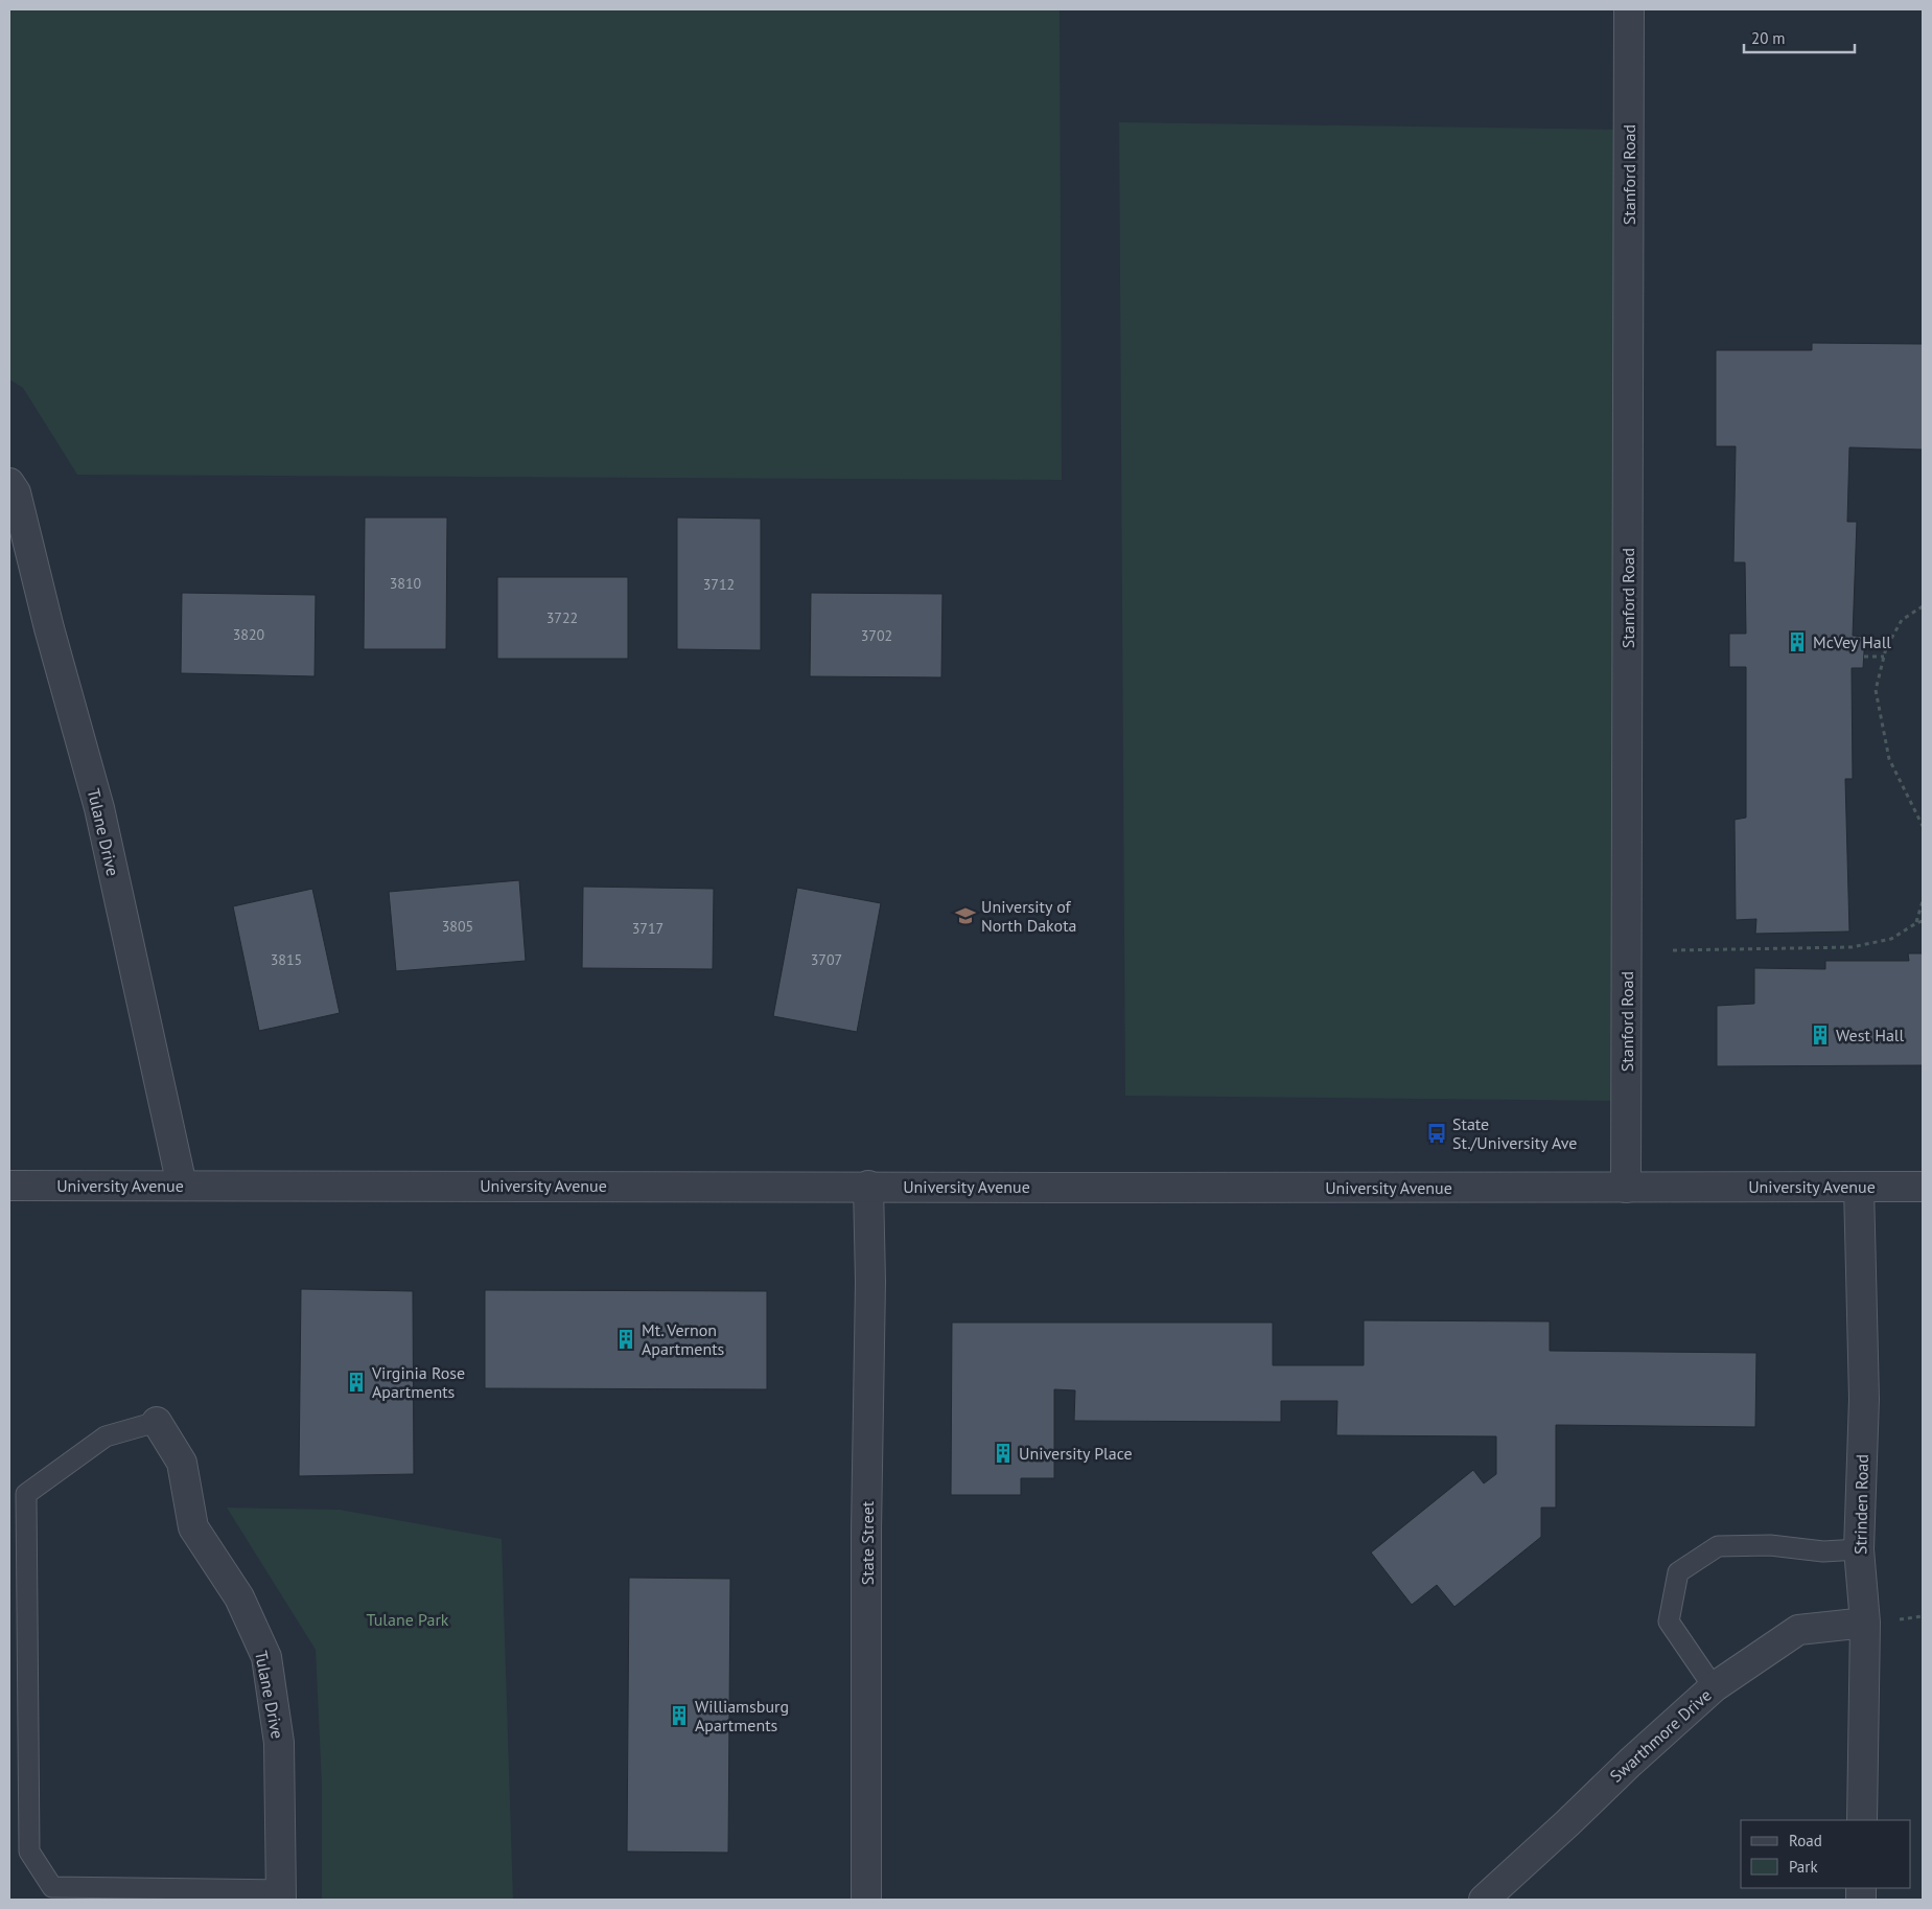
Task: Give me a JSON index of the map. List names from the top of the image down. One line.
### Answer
{"streets":{"street":["Stanford Road","Tulane Drive","University Avenue","Strinden Road","State Street","Swarthmore Drive"]},"crossings":[["Stanford Road","University Avenue"],["Tulane Drive","University Avenue"],["University Avenue","Strinden Road"],["University Avenue","State Street"],["Strinden Road","Swarthmore Drive"]],"parks":["Tulane Park"],"places":{"building":["McVey Hall","West Hall","Mt. Vernon Apartments","Virginia Rose Apartments","University Place","Williamsburg Apartments"],"school or university":["University of North Dakota"],"bus stop":["State St./University Ave"]},"house_numbers":["3810","3712","3722","3820","3702","3805","3717","3815","3707"],"legend":["Road","Park"],"scale_bar":"20 m"}
